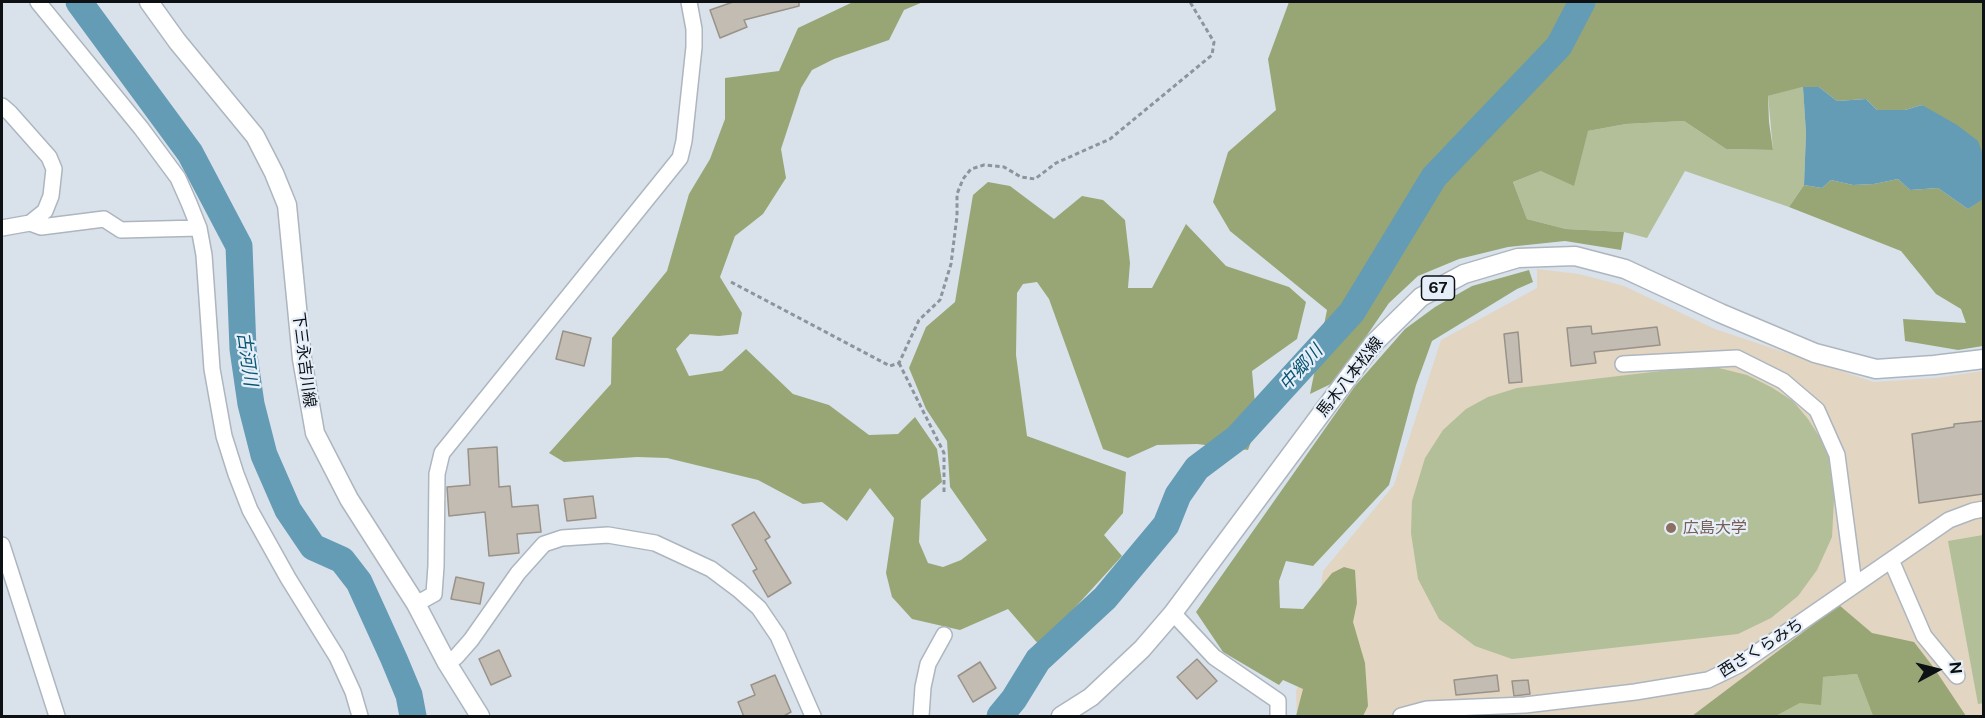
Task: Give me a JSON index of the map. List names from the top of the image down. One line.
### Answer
{"streets":{"main road":["67","下三永吉川線","馬木八本松線"],"street":["西さくらみち"]},"water":["古河川","中郷川"],"places":["広島大学"],"north":"right"}
